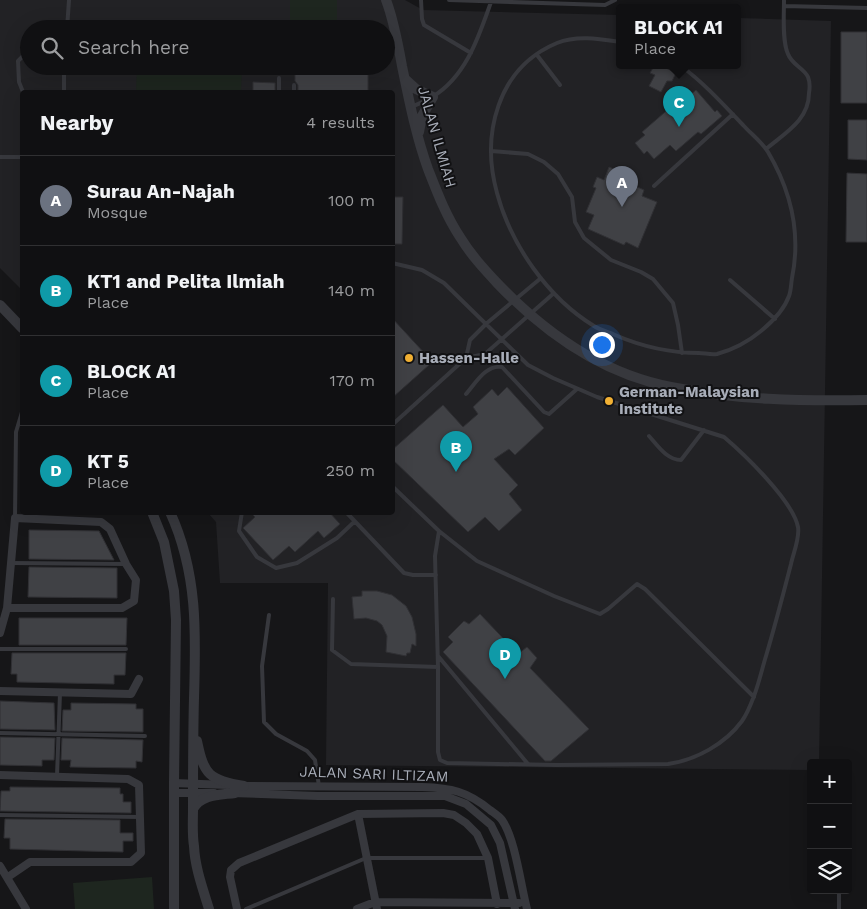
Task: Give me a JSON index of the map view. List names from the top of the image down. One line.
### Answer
{"streets":{"street":["JALAN ILMIAH","JALAN SARI ILTIZAM"]},"places":["Hassen-Halle","German-Malaysian Institute"],"page":{"popup":["BLOCK A1","Place"],"search":"Search here","pins":["C","A","B","D"],"heading":["Nearby","4 results"],"list":[{"mark":"A","name":"Surau An-Najah","note":"Mosque","value":"100 m"},{"mark":"B","name":"KT1 and Pelita Ilmiah","note":"Place","value":"140 m"},{"mark":"C","name":"BLOCK A1","note":"Place","value":"170 m"},{"mark":"D","name":"KT 5","note":"Place","value":"250 m"}],"map_buttons":["+","−"]}}
